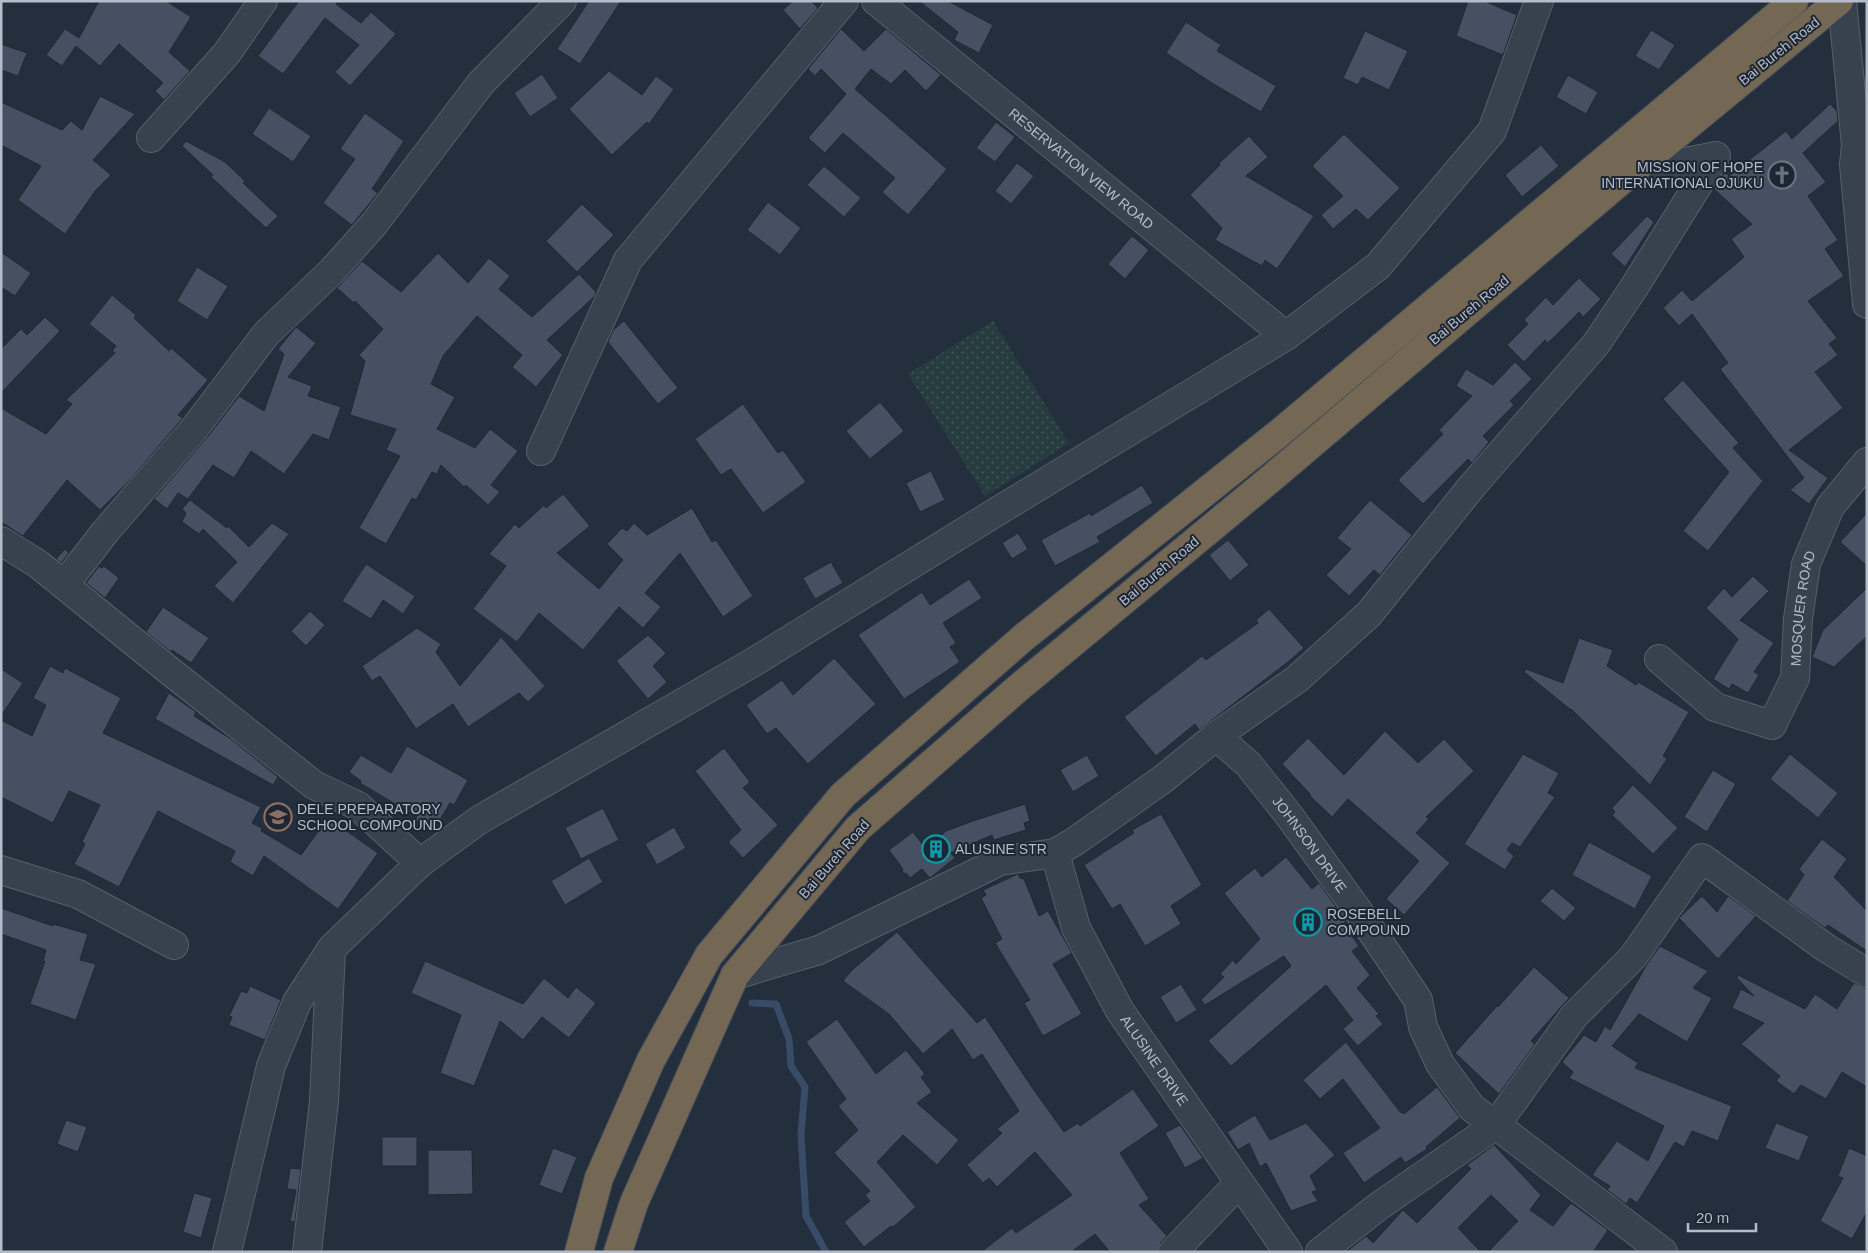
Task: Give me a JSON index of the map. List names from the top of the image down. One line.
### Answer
{"streets":{"highway":["Bai Bureh Road"],"street":["RESERVATION VIEW ROAD","MOSQUER ROAD","JOHNSON DRIVE","ALUSINE DRIVE"]},"places":{"church":["MISSION OF HOPE INTERNATIONAL OJUKU"],"school or university":["DELE PREPARATORY SCHOOL COMPOUND"],"building":["ALUSINE STR","ROSEBELL COMPOUND"]},"scale_bar":"20 m"}
